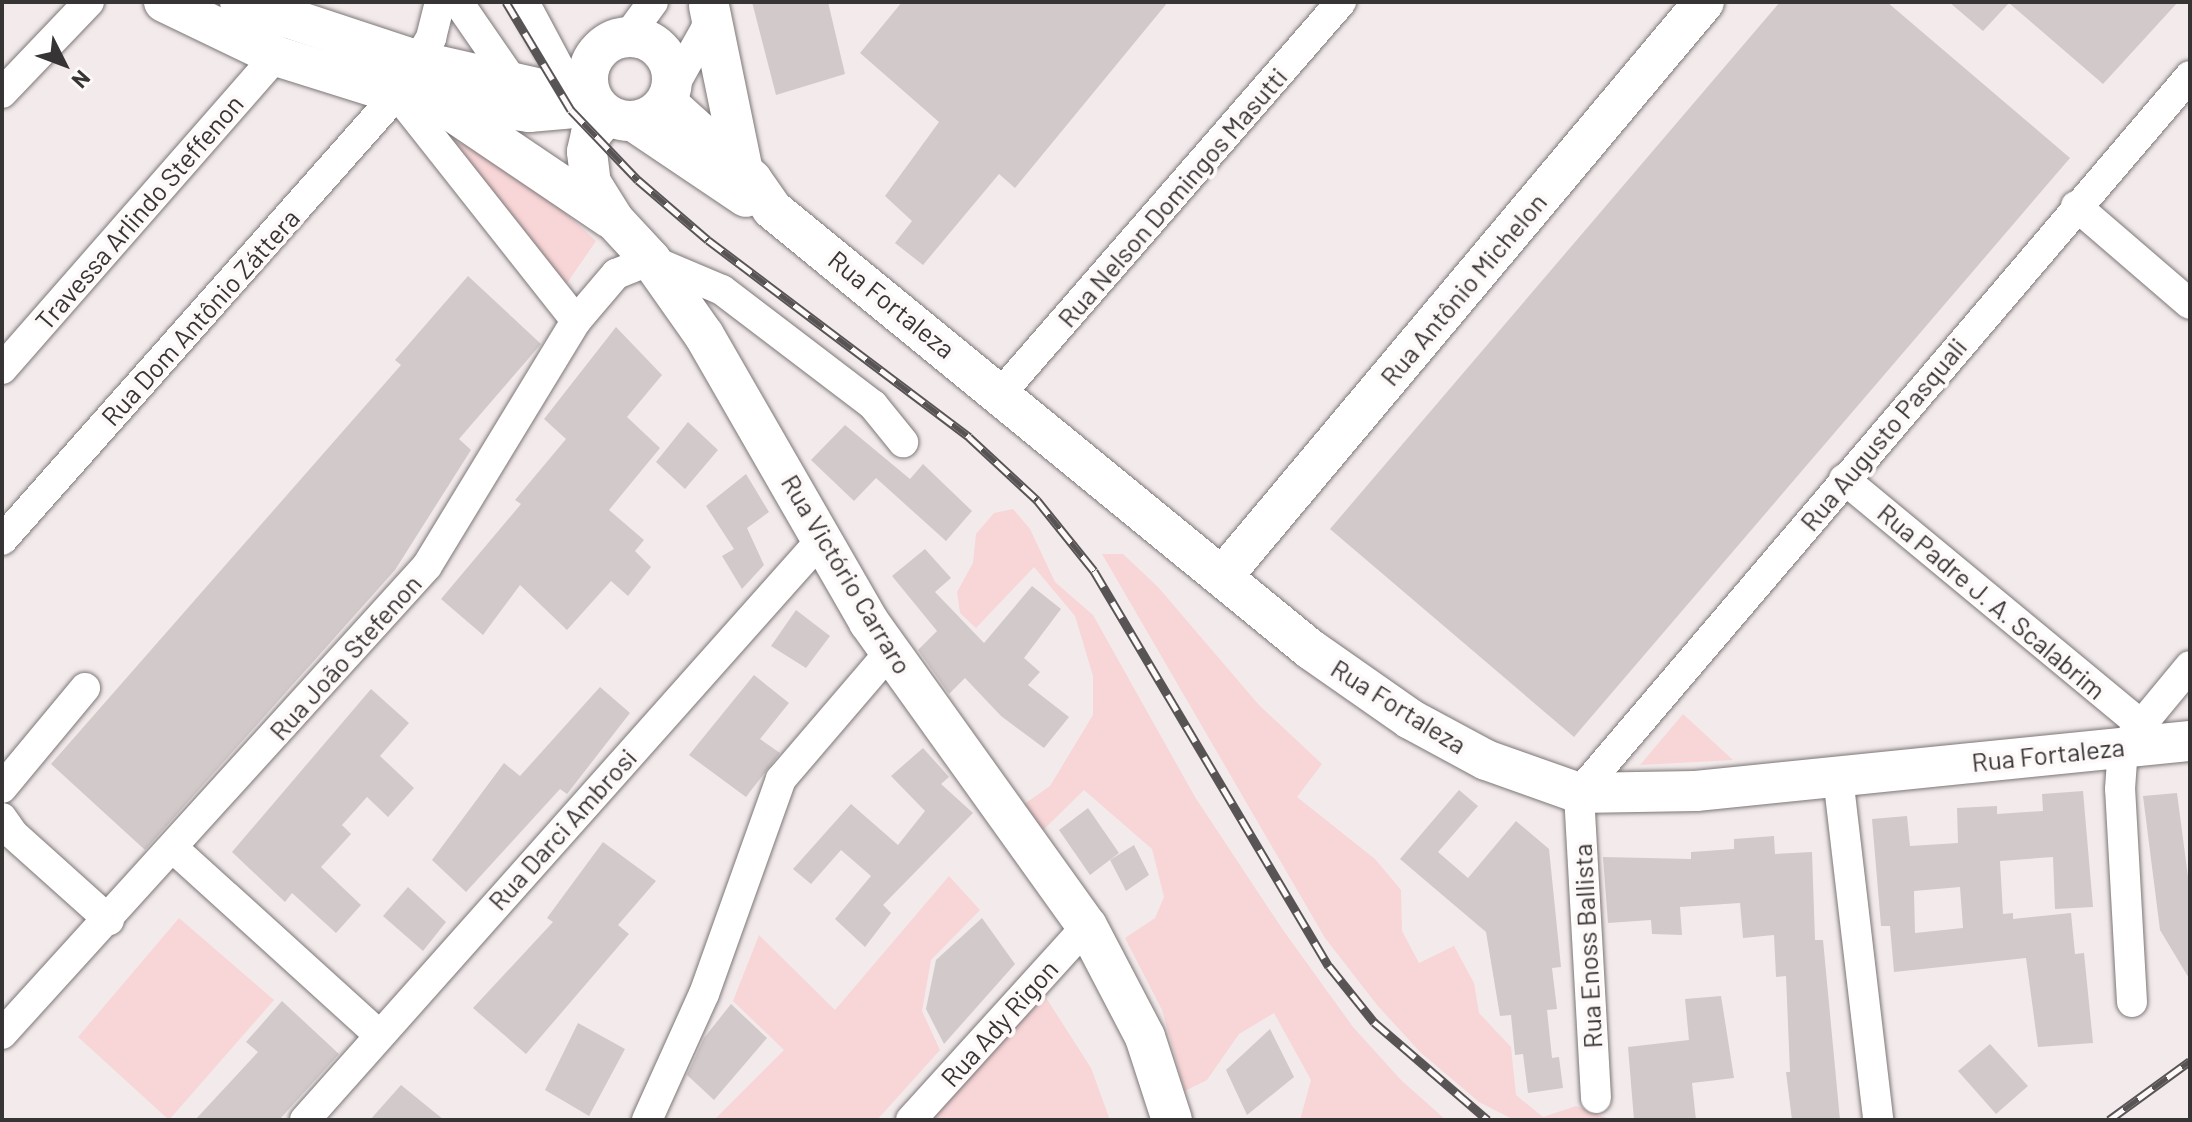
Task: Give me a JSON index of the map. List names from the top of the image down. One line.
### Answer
{"streets":{"main road":["Rua Antônio Michelon","Rua Fortaleza","Rua Victório Carraro"],"street":["Rua Nelson Domingos Masutti","Travessa Arlindo Steffenon","Rua Dom Antônio Záttera","Rua Augusto Pasquali","Rua Padre J. A. Scalabrim","Rua João Stefenon","Rua Darci Ambrosi","Rua Enoss Ballista","Rua Ady Rigon"]},"crossings":[["Rua Nelson Domingos Masutti","Rua Fortaleza"],["Rua Antônio Michelon","Rua Fortaleza"],["Rua Fortaleza","Rua Augusto Pasquali"],["Rua Fortaleza","Rua Victório Carraro"],["Rua Fortaleza","Rua Padre J. A. Scalabrim"],["Rua Fortaleza","Rua Enoss Ballista"],["Rua Augusto Pasquali","Rua Padre J. A. Scalabrim"],["Rua Augusto Pasquali","Rua Enoss Ballista"],["Rua Victório Carraro","Rua João Stefenon"],["Rua Victório Carraro","Rua Darci Ambrosi"],["Rua Victório Carraro","Rua Ady Rigon"]],"north":"bottom right"}
